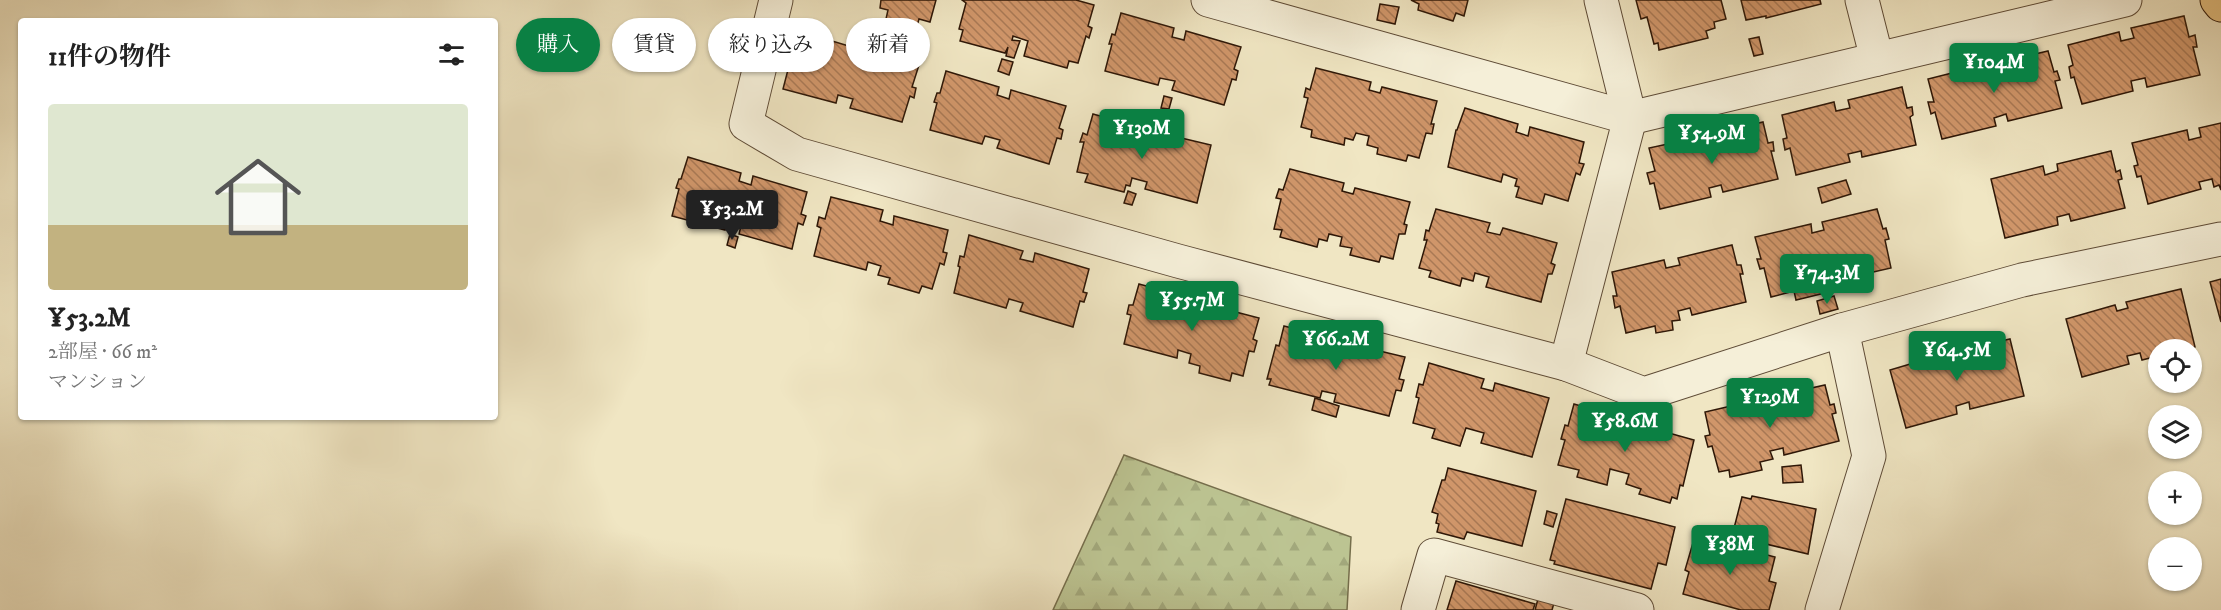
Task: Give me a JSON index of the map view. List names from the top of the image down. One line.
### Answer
{"page":{"chip":["購入","賃貸","絞り込み","新着"],"heading":"11件の物件","price":["¥104M","¥130M","¥54.9M","¥53.2M","¥74.3M","¥55.7M","¥66.2M","¥64.5M","¥129M","¥58.6M","¥38M"],"list":[{"name":"¥53.2M","note":"2部屋 · 66 m² · マンション"}],"map_buttons":["+","−"]}}
